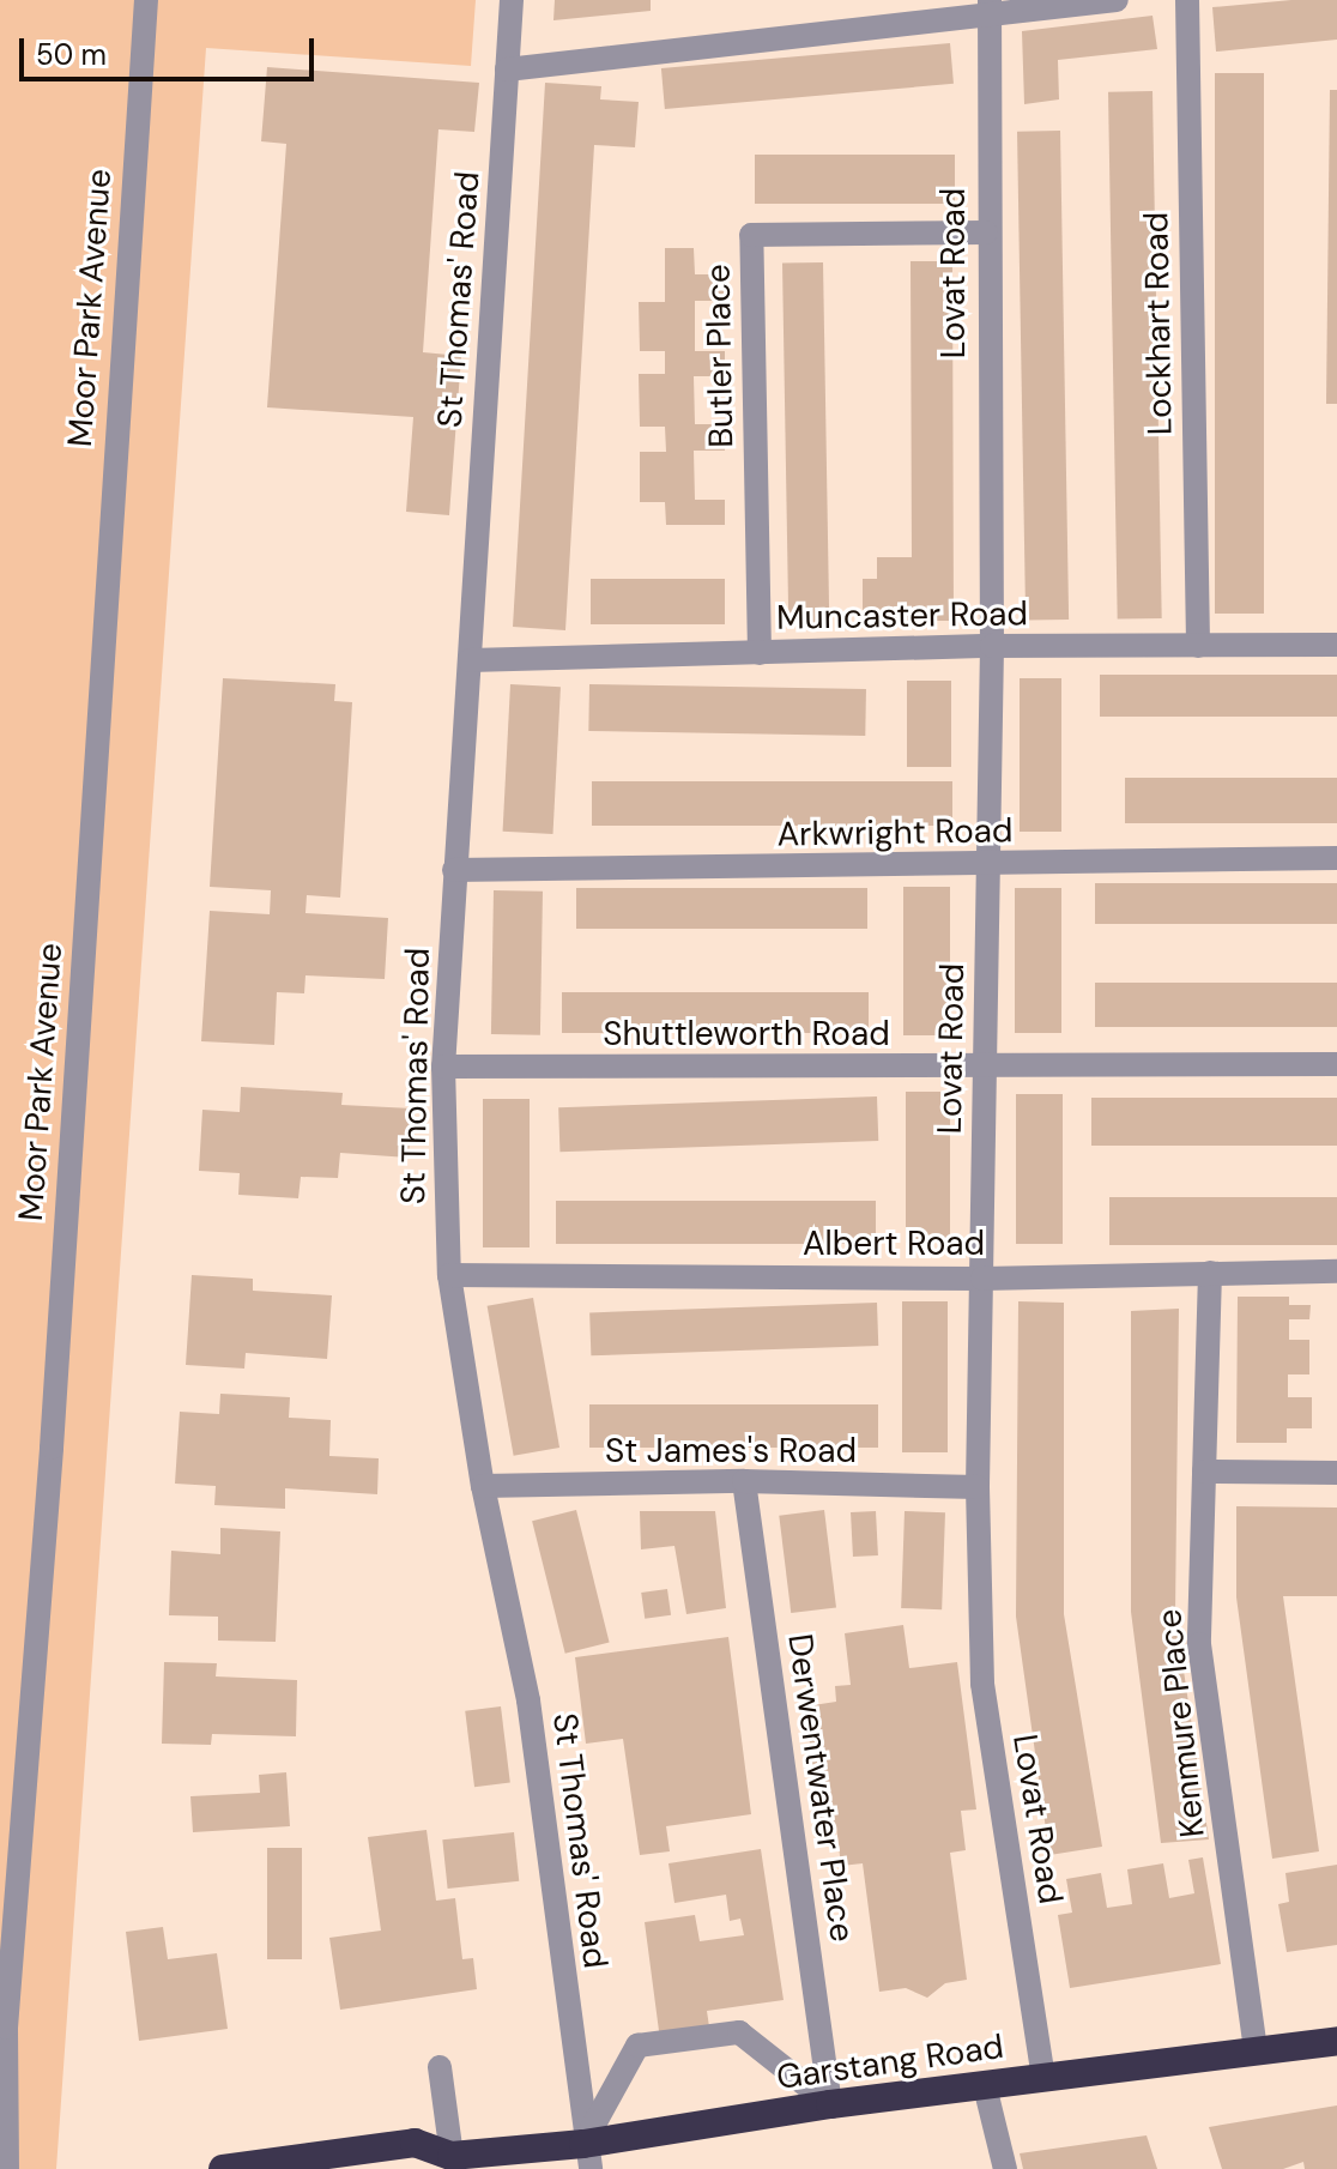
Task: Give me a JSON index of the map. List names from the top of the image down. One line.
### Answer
{"streets":{"highway":["Garstang Road"],"street":["Lovat Road","St Thomas' Road","Moor Park Avenue","Lockhart Road","Butler Place","Muncaster Road","Arkwright Road","Shuttleworth Road","Albert Road","St James's Road","Kenmure Place","Derwentwater Place"]},"crossings":[["Lovat Road","Butler Place"],["Lovat Road","Muncaster Road"],["Lovat Road","Arkwright Road"],["Lovat Road","Shuttleworth Road"],["Lovat Road","Albert Road"],["Lovat Road","St James's Road"],["Lovat Road","Garstang Road"],["St Thomas' Road","Muncaster Road"],["St Thomas' Road","Arkwright Road"],["St Thomas' Road","Shuttleworth Road"],["St Thomas' Road","Albert Road"],["St Thomas' Road","St James's Road"],["St Thomas' Road","Garstang Road"],["Lockhart Road","Muncaster Road"],["Butler Place","Muncaster Road"],["Albert Road","Kenmure Place"],["St James's Road","Derwentwater Place"],["Kenmure Place","Garstang Road"],["Derwentwater Place","Garstang Road"]],"scale_bar":"50 m"}
